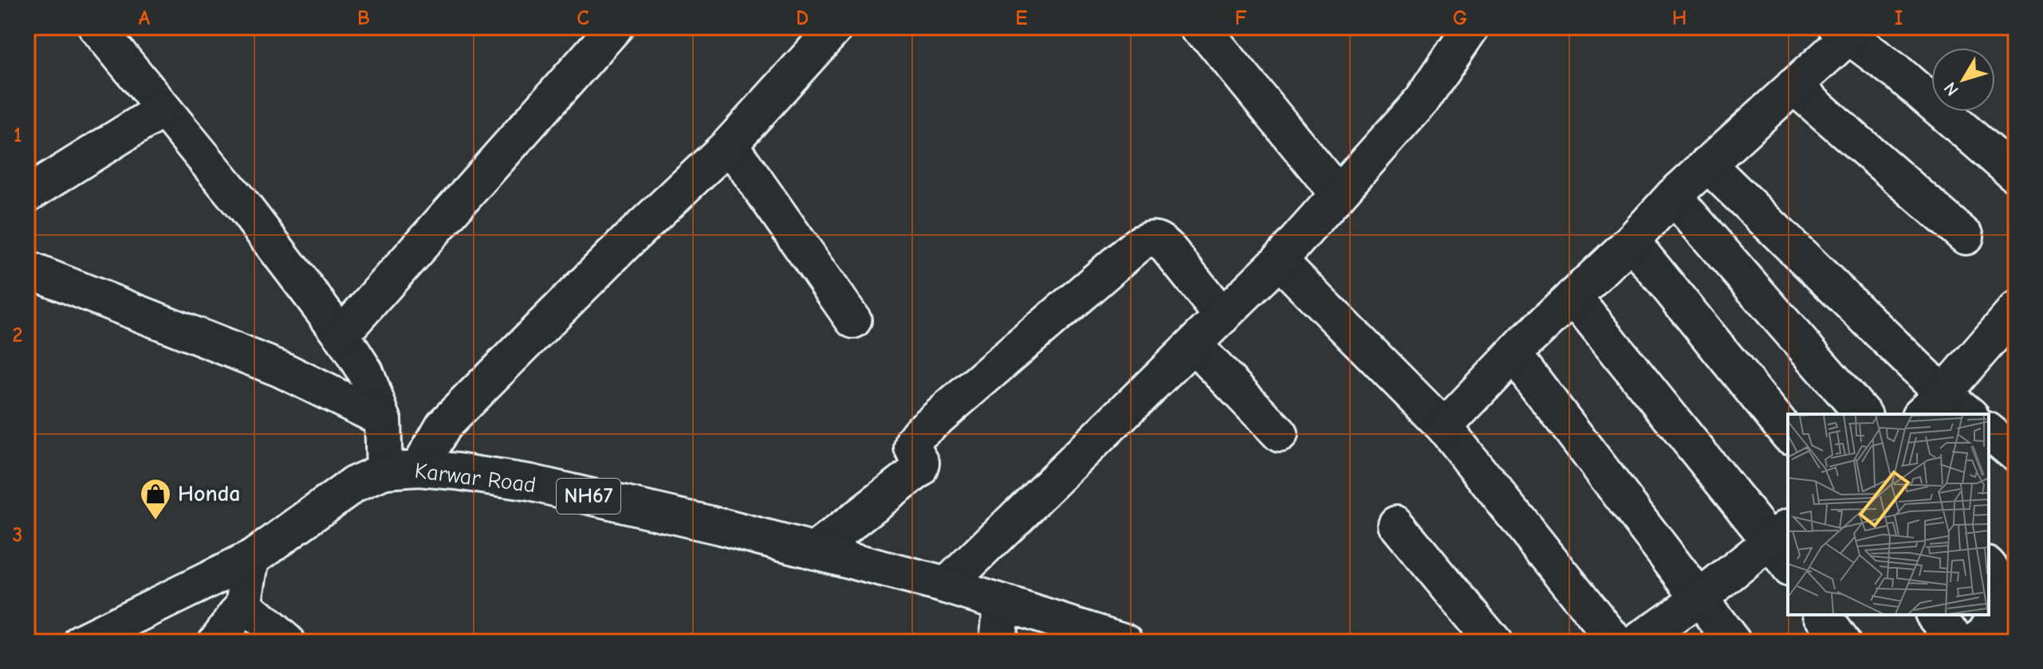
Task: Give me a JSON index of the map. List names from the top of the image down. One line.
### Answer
{"streets":{"main road":["Karwar Road","NH67"]},"places":{"shop":["Honda"]},"north":"bottom left","grid":{"columns":["A","B","C","D","E","F","G","H","I"],"rows":["1","2","3"]}}
